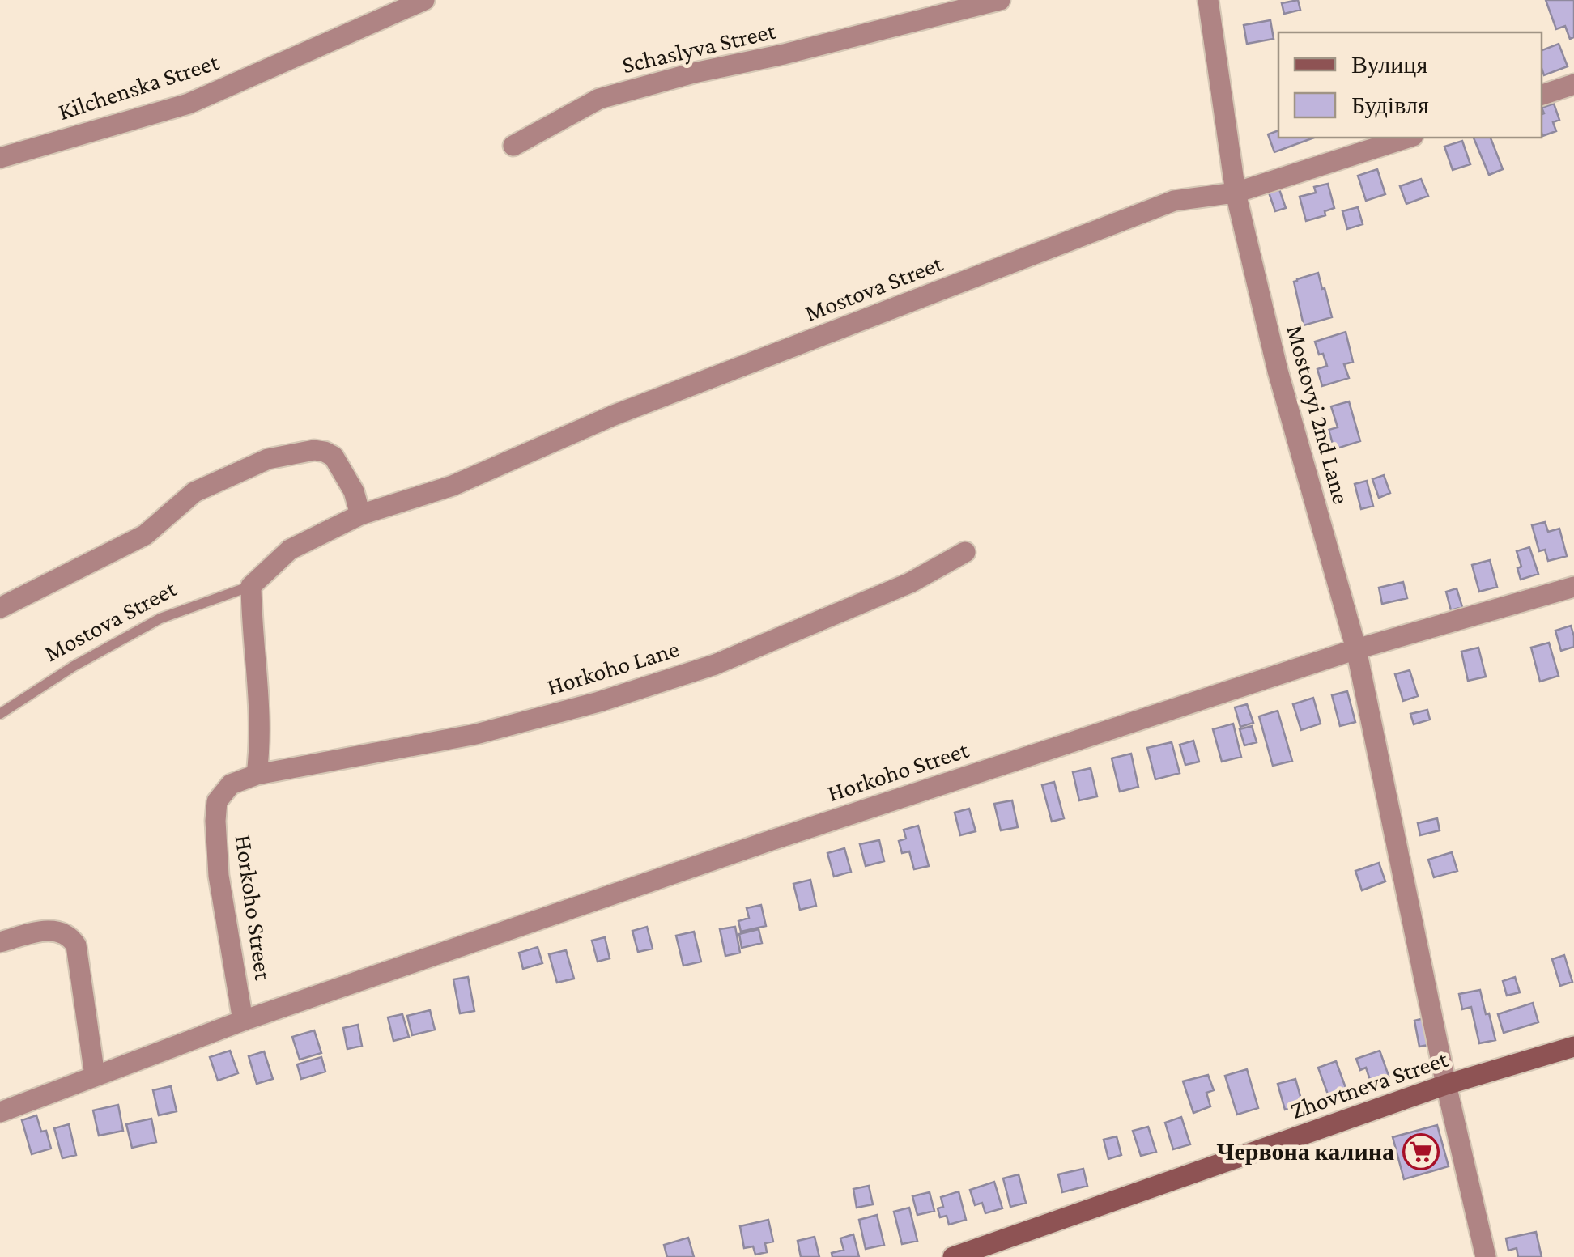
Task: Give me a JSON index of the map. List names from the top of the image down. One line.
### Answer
{"streets":{"street":["Schaslyva Street","Kilchenska Street","Mostova Street","Mostovyi 2nd Lane","Horkoho Lane","Horkoho Street","Zhovtneva Street"]},"crossings":[["Mostova Street","Mostovyi 2nd Lane"],["Mostovyi 2nd Lane","Horkoho Street"],["Mostovyi 2nd Lane","Zhovtneva Street"],["Horkoho Lane","Horkoho Street"]],"places":{"supermarket":["Червона калина"]},"legend":["Вулиця","Будівля"]}
